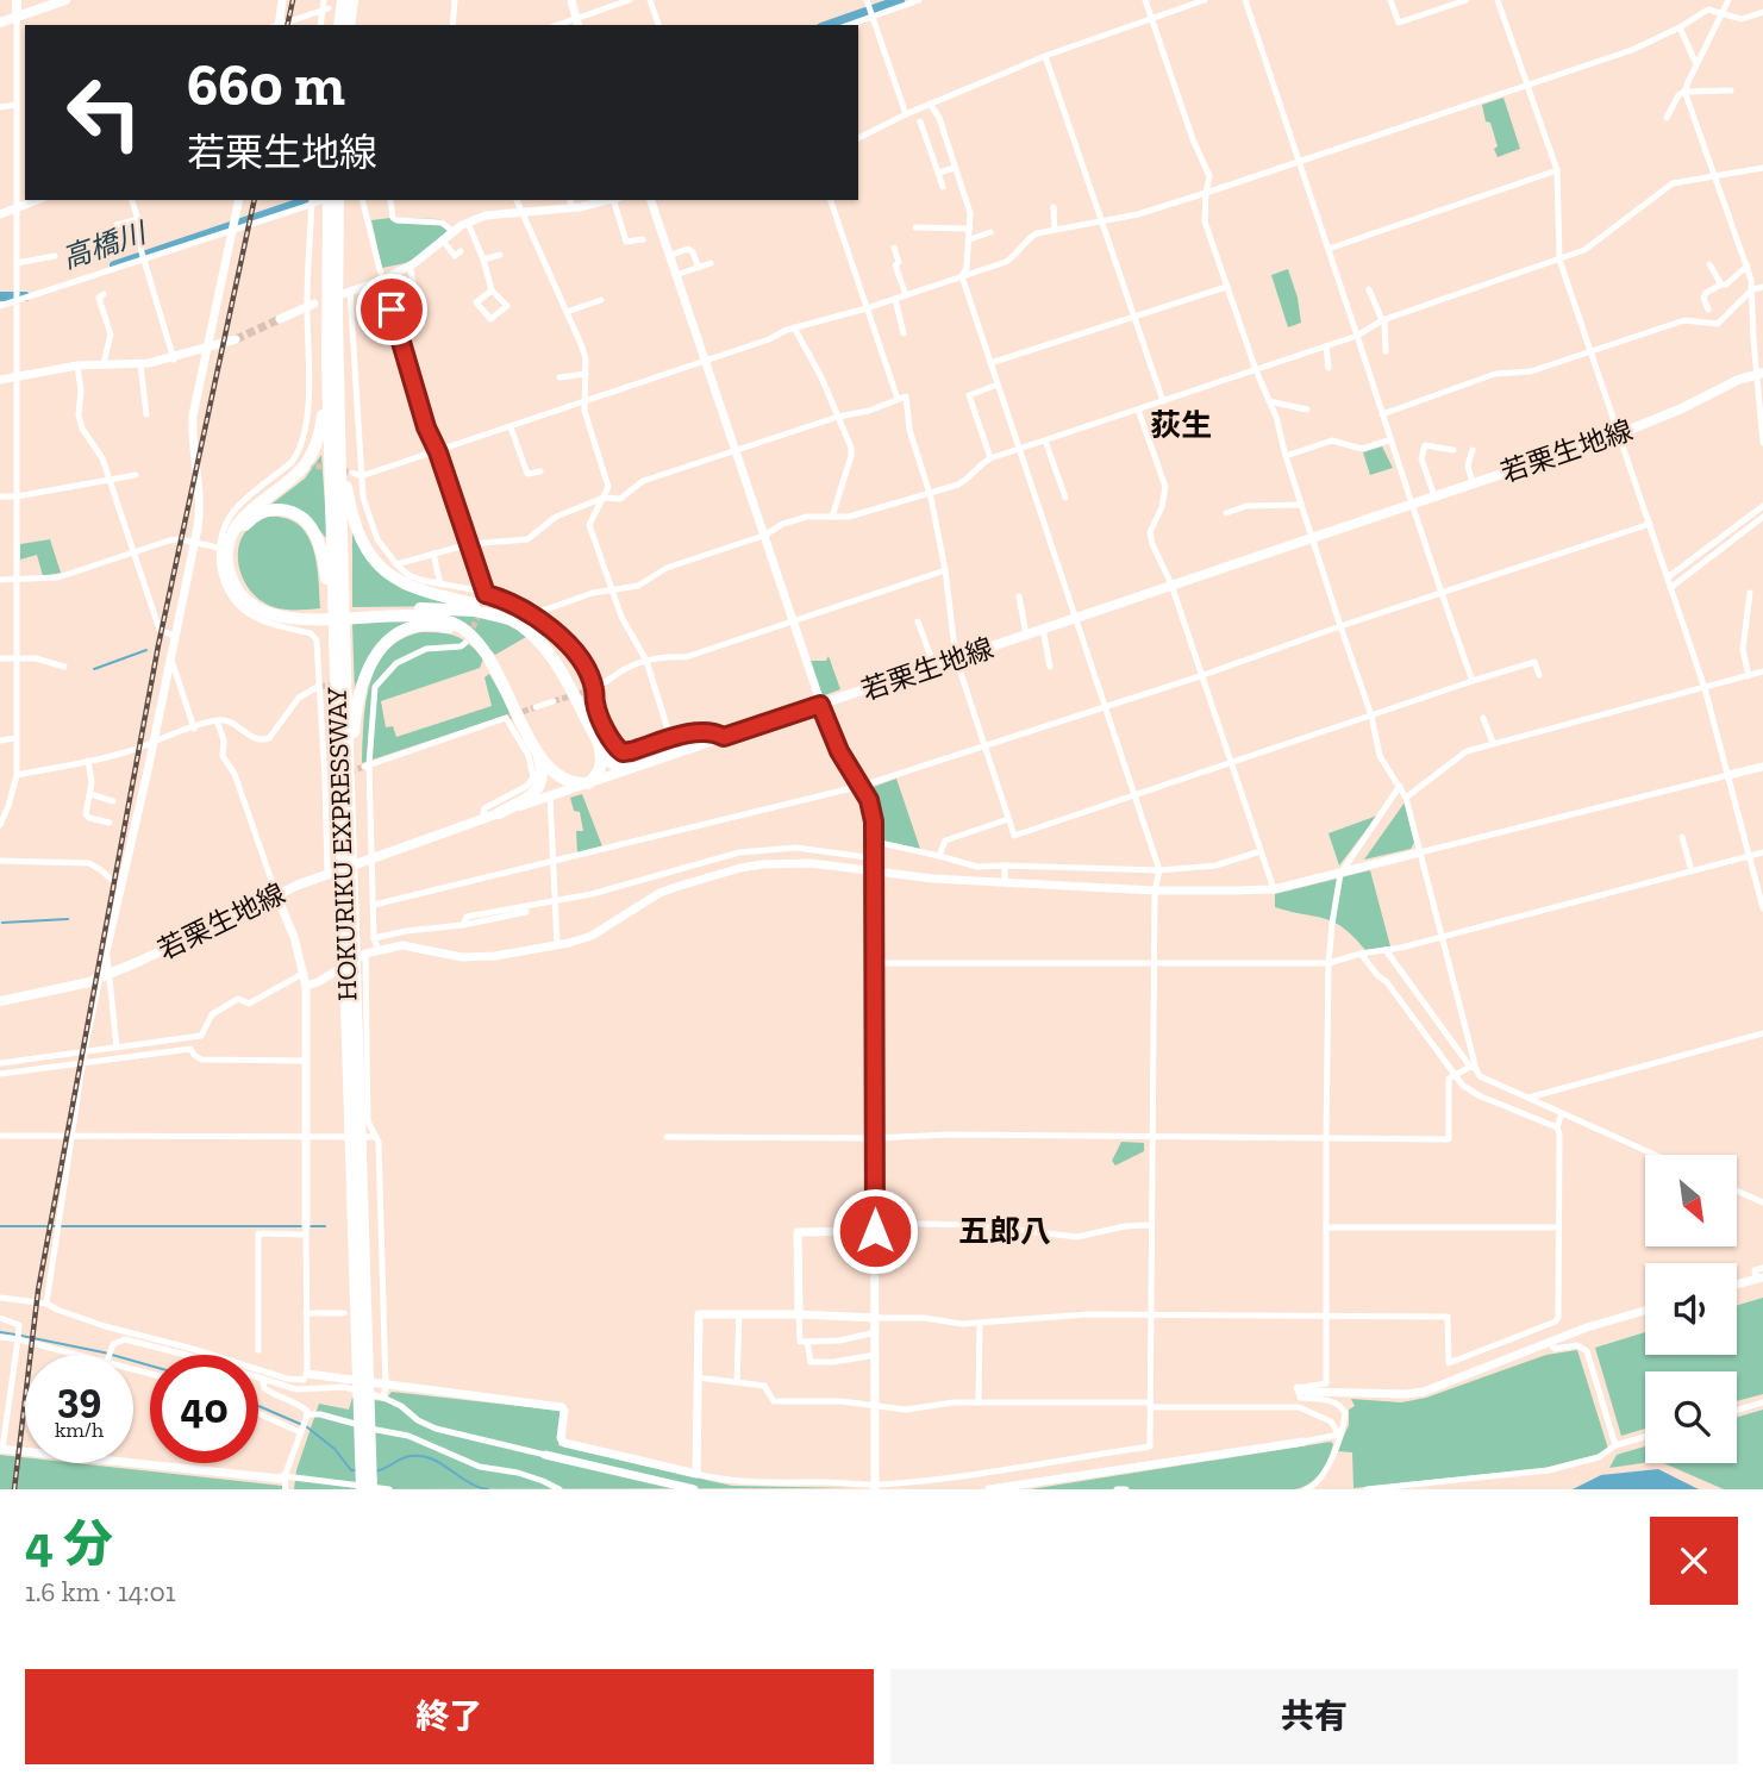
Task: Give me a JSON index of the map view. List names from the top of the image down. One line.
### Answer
{"streets":{"highway":["HOKURIKU EXPRESSWAY"],"main road":["若栗生地線"]},"districts":["荻生","五郎八"],"water":["高橋川"],"north":"bottom right","page":{"turn":["660 m","若栗生地線"],"speed":"39 km/h","limit":"40","heading":["4 分","1.6 km · 14:01"],"buttons":["終了","共有"]}}
